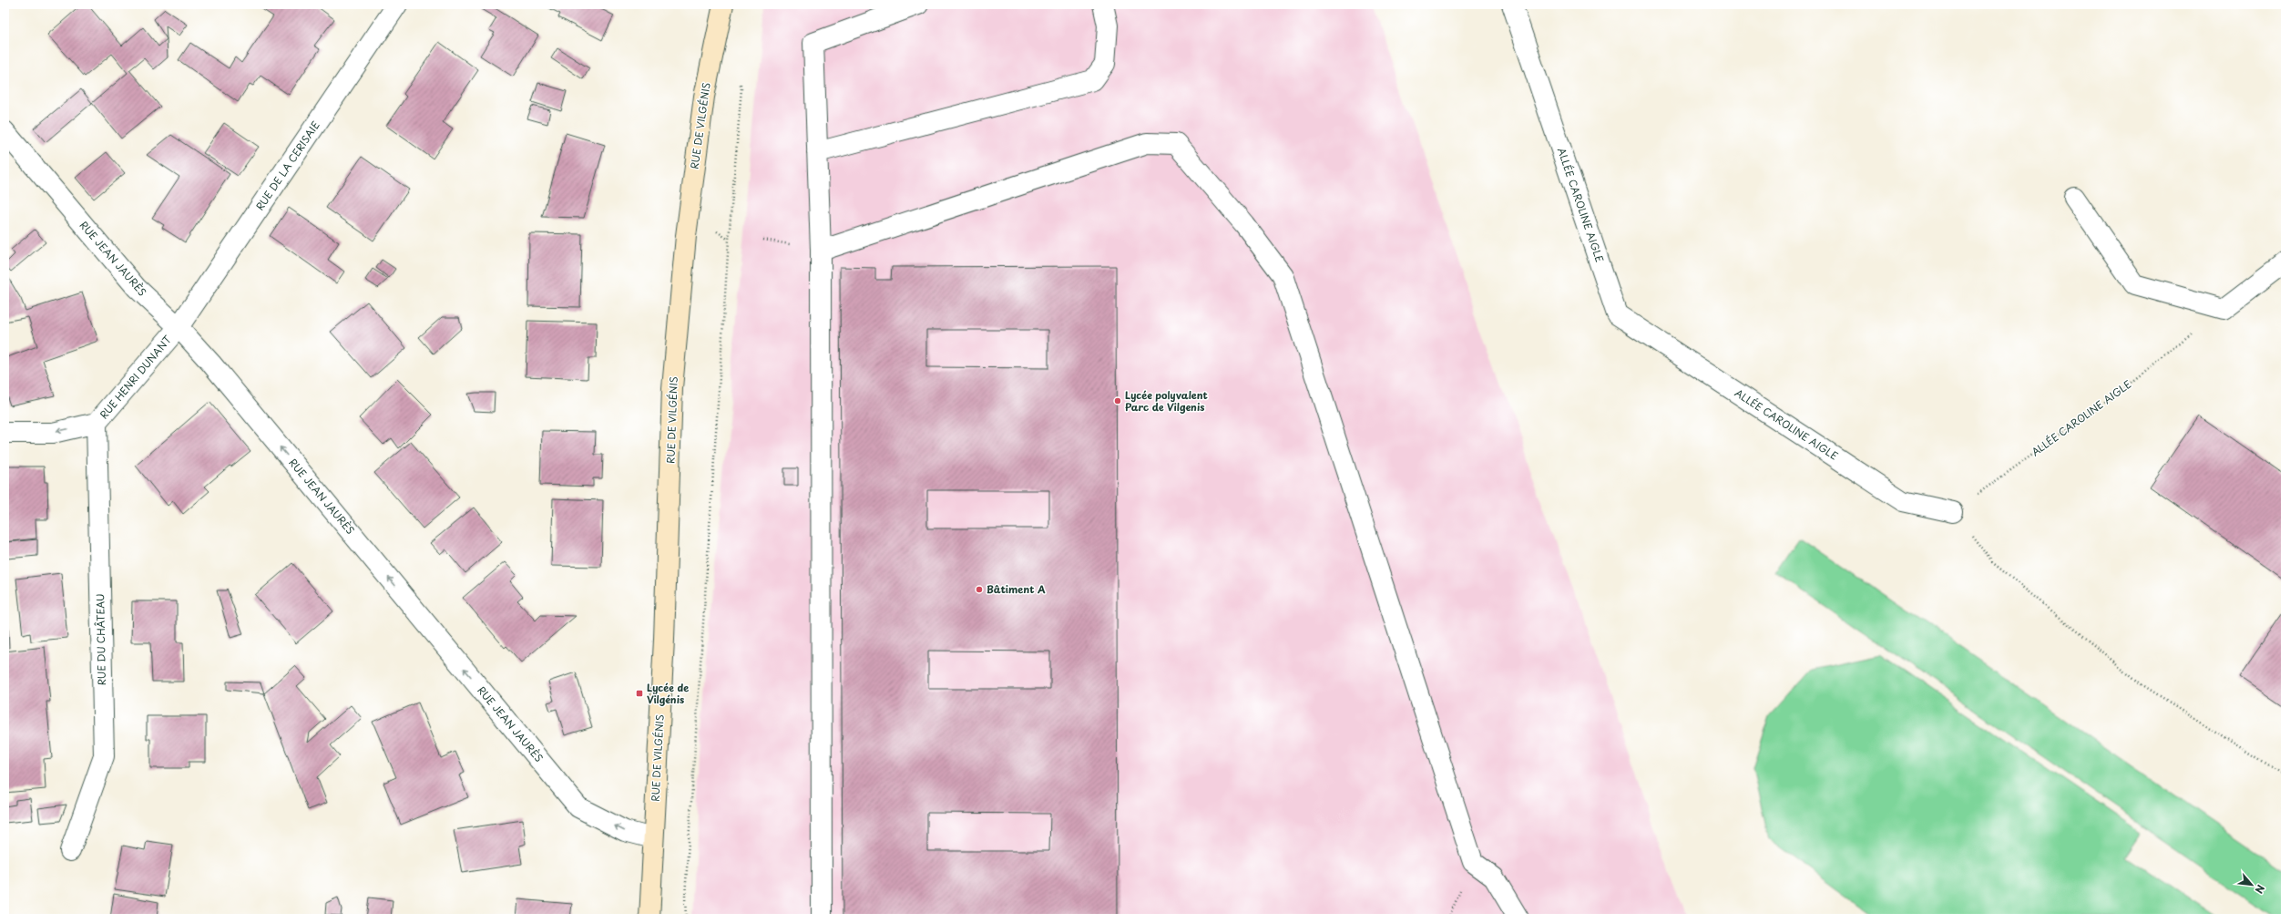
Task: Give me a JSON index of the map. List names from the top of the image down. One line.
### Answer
{"streets":{"street":["RUE DE VILGÉNIS","RUE DE LA CERISAIE","ALLÉE CAROLINE AIGLE","RUE JEAN JAURÈS","RUE HENRI DUNANT","RUE DU CHÂTEAU"]},"crossings":[["RUE DE VILGÉNIS","RUE JEAN JAURÈS"],["RUE DE LA CERISAIE","RUE JEAN JAURÈS"],["RUE DE LA CERISAIE","RUE HENRI DUNANT"],["RUE JEAN JAURÈS","RUE HENRI DUNANT"],["RUE HENRI DUNANT","RUE DU CHÂTEAU"]],"one_way":["RUE JEAN JAURÈS","RUE HENRI DUNANT"],"places":{"other":["Lycée polyvalent Parc de Vilgenis","Bâtiment A"],"transit":["Lycée de Vilgénis"]},"north":"bottom right"}
